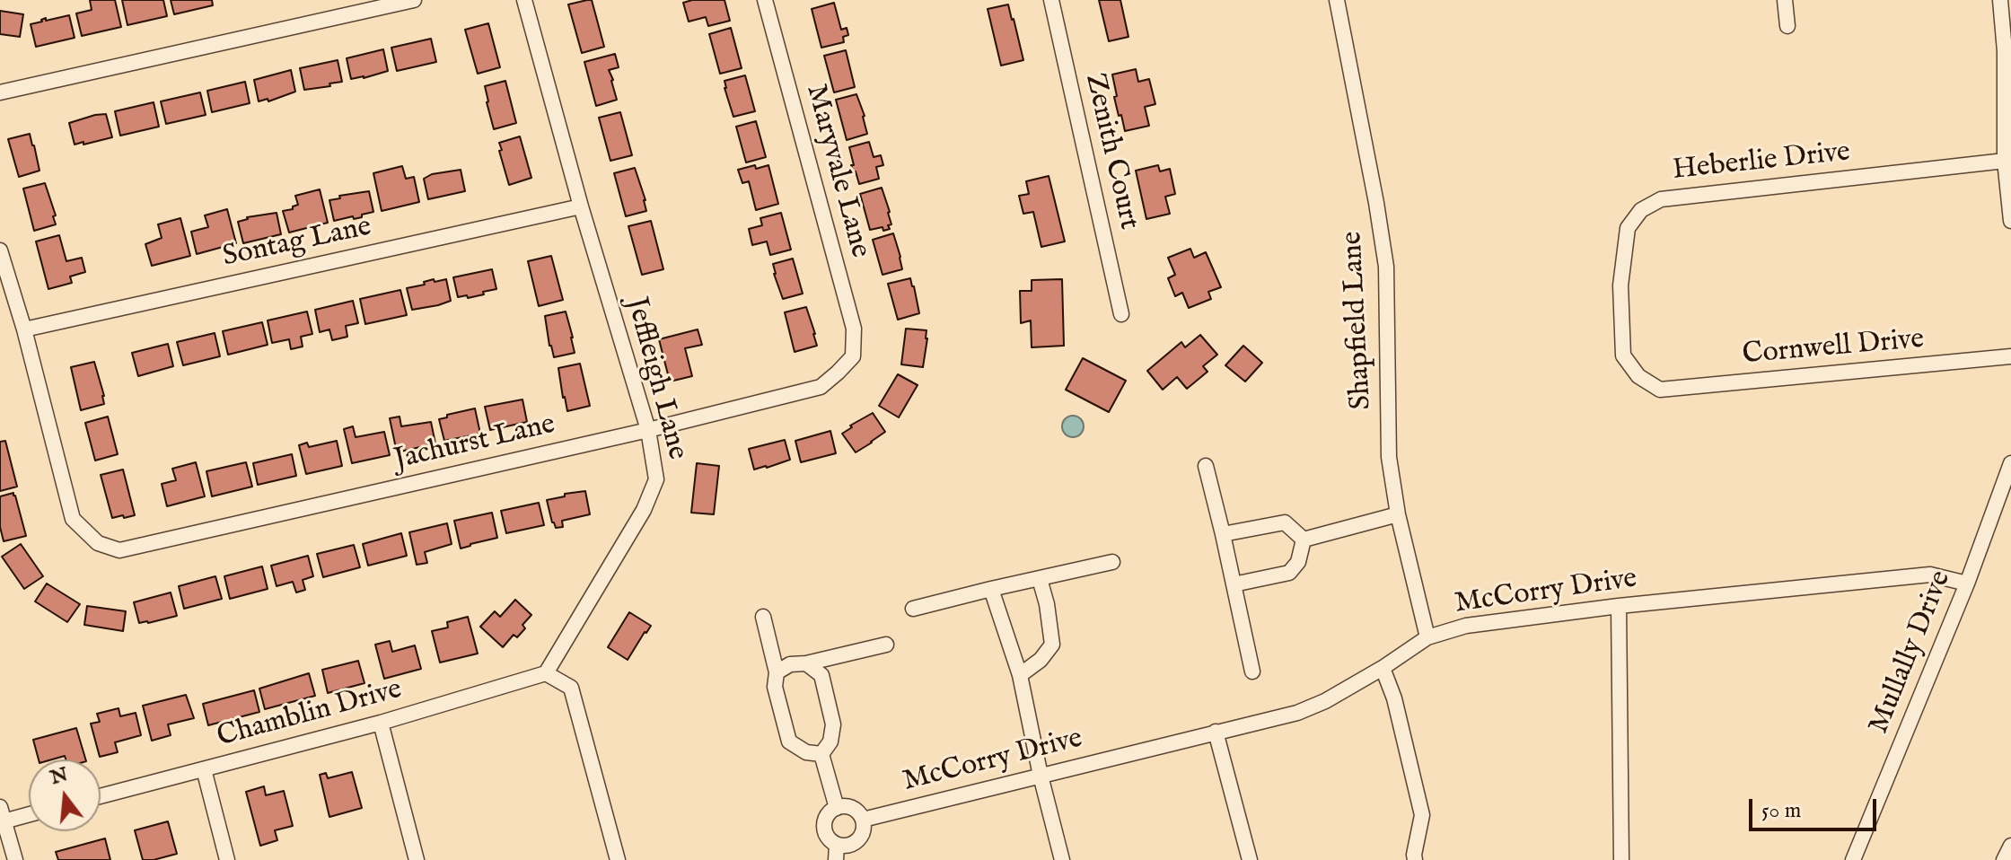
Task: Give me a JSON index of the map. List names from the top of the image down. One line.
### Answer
{"streets":{"street":["Zenith Court","Heberlie Drive","Maryvale Lane","Sontag Lane","Shapfield Lane","Cornwell Drive","Jeffleigh Lane","Jachurst Lane","McCorry Drive","Mullally Drive","Chamblin Drive"]},"crossings":[["Heberlie Drive","Cornwell Drive"],["Maryvale Lane","Jachurst Lane"],["Sontag Lane","Jeffleigh Lane"],["Sontag Lane","Jachurst Lane"],["Shapfield Lane","McCorry Drive"],["Jeffleigh Lane","Jachurst Lane"],["Jeffleigh Lane","Chamblin Drive"],["McCorry Drive","Mullally Drive"]],"scale_bar":"50 m","north":"top"}
